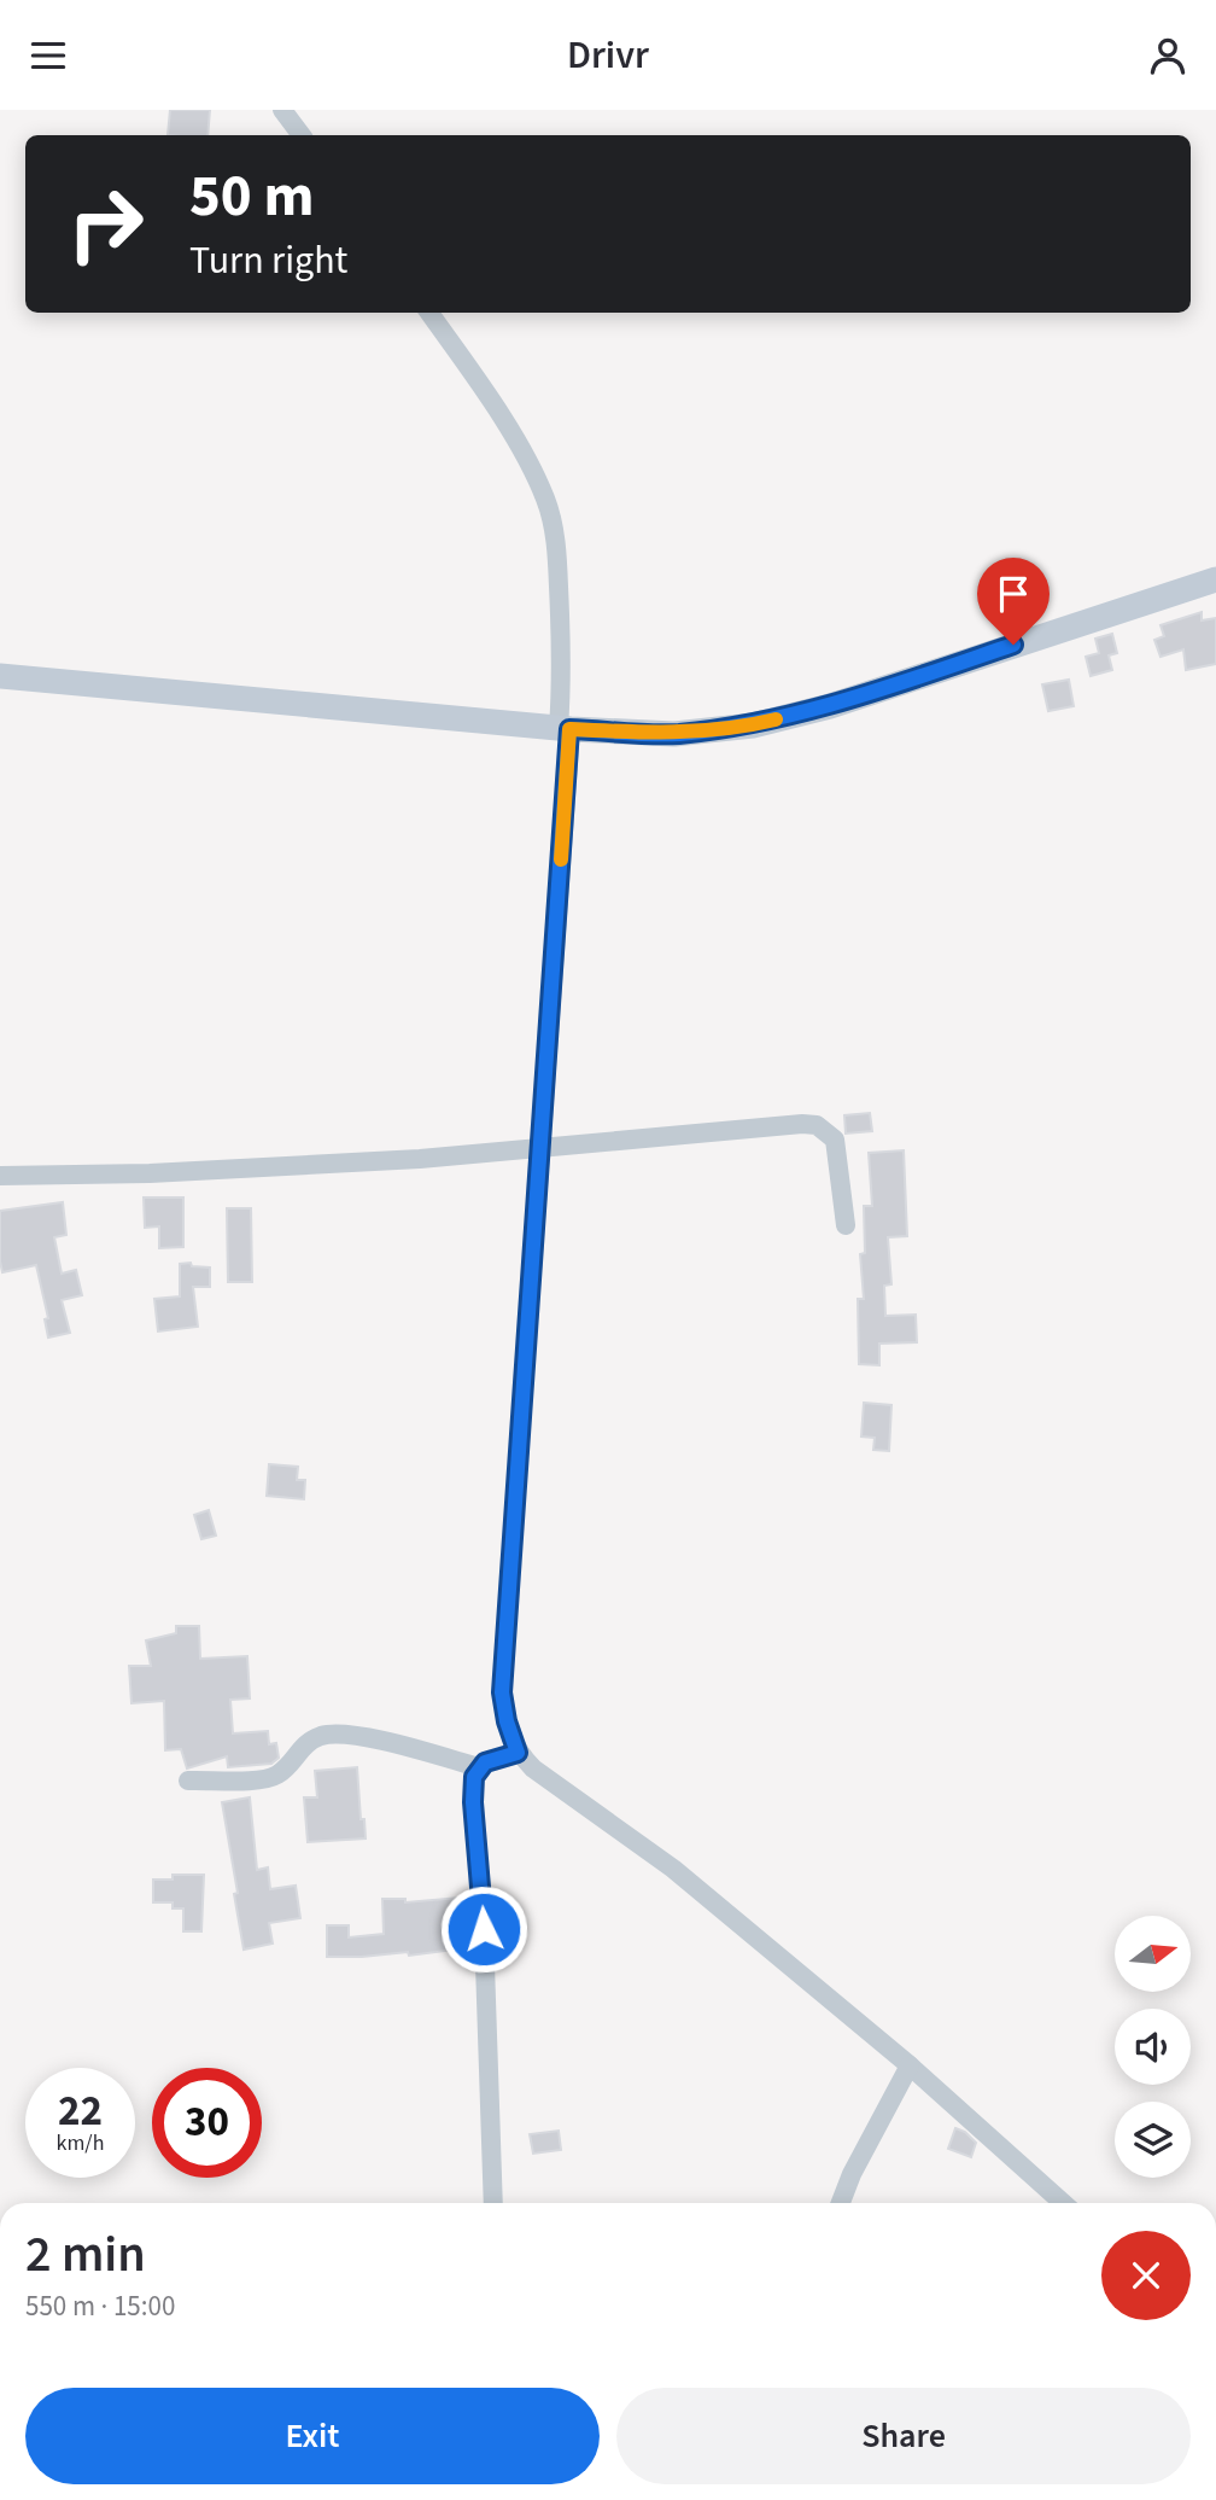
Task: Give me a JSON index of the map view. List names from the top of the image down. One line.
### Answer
{"north":"right","page":{"header":"Drivr","turn":["50 m","Turn right"],"speed":"22 km/h","limit":"30","heading":["2 min","550 m · 15:00"],"buttons":["Exit","Share"]}}
